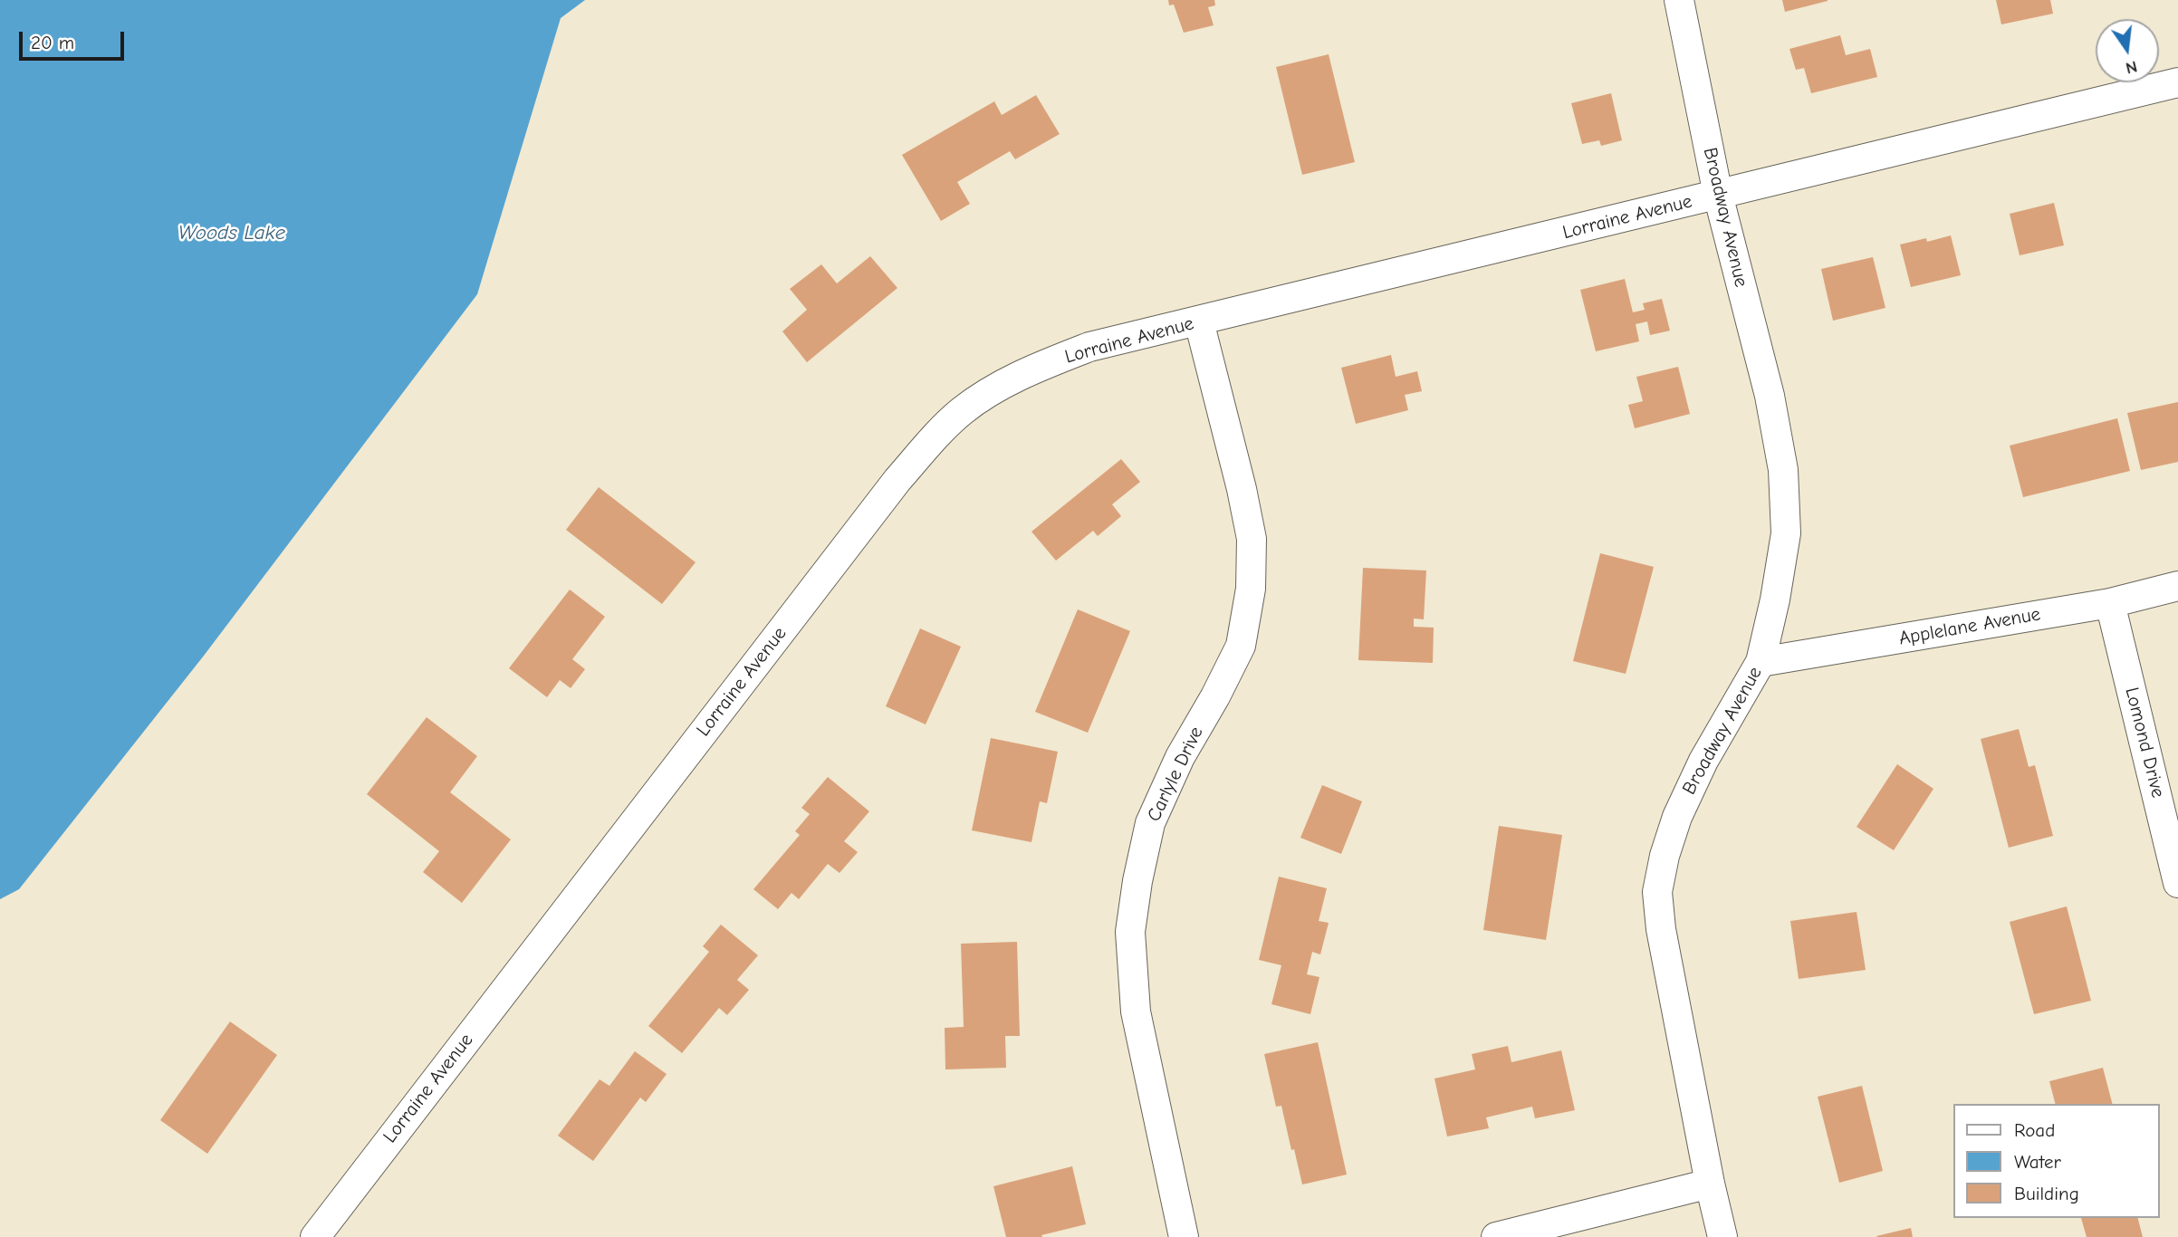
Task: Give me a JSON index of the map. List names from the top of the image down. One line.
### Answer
{"streets":{"street":["Lorraine Avenue","Broadway Avenue","Applelane Avenue","Lomond Drive","Carlyle Drive"]},"crossings":[["Lorraine Avenue","Broadway Avenue"],["Lorraine Avenue","Carlyle Drive"],["Broadway Avenue","Applelane Avenue"],["Applelane Avenue","Lomond Drive"]],"water":["Woods Lake"],"legend":["Road","Water","Building"],"scale_bar":"20 m","north":"bottom"}
